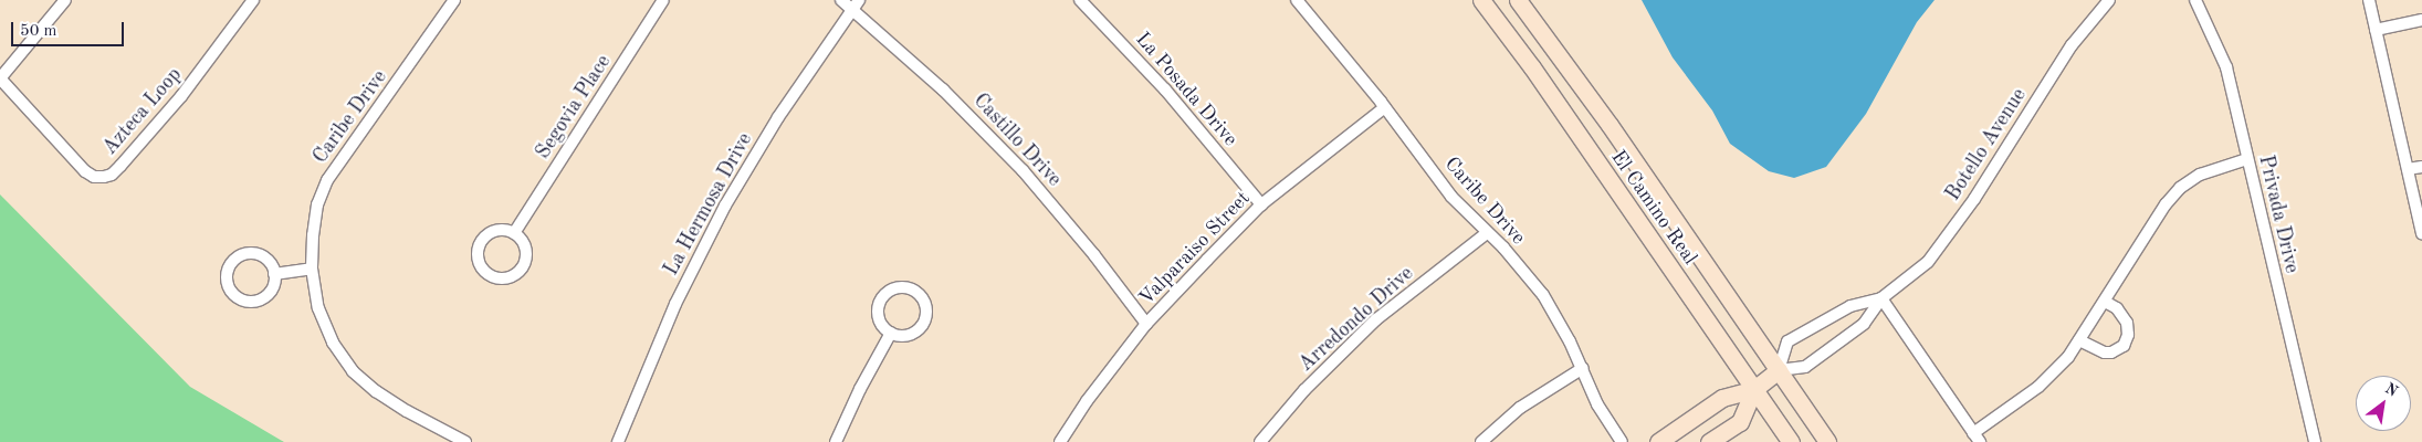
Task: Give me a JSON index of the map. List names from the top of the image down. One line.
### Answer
{"streets":{"main road":["El Camino Real"],"street":["La Posada Drive","Segovia Place","Azteca Loop","Caribe Drive","Castillo Drive","Botello Avenue","La Hermosa Drive","Privada Drive","Valparaiso Street","Arredondo Drive"]},"crossings":[["La Posada Drive","Valparaiso Street"],["Caribe Drive","Valparaiso Street"],["Caribe Drive","Arredondo Drive"],["Castillo Drive","La Hermosa Drive"],["Castillo Drive","Valparaiso Street"],["Botello Avenue","El Camino Real"]],"scale_bar":"50 m","north":"top right"}
